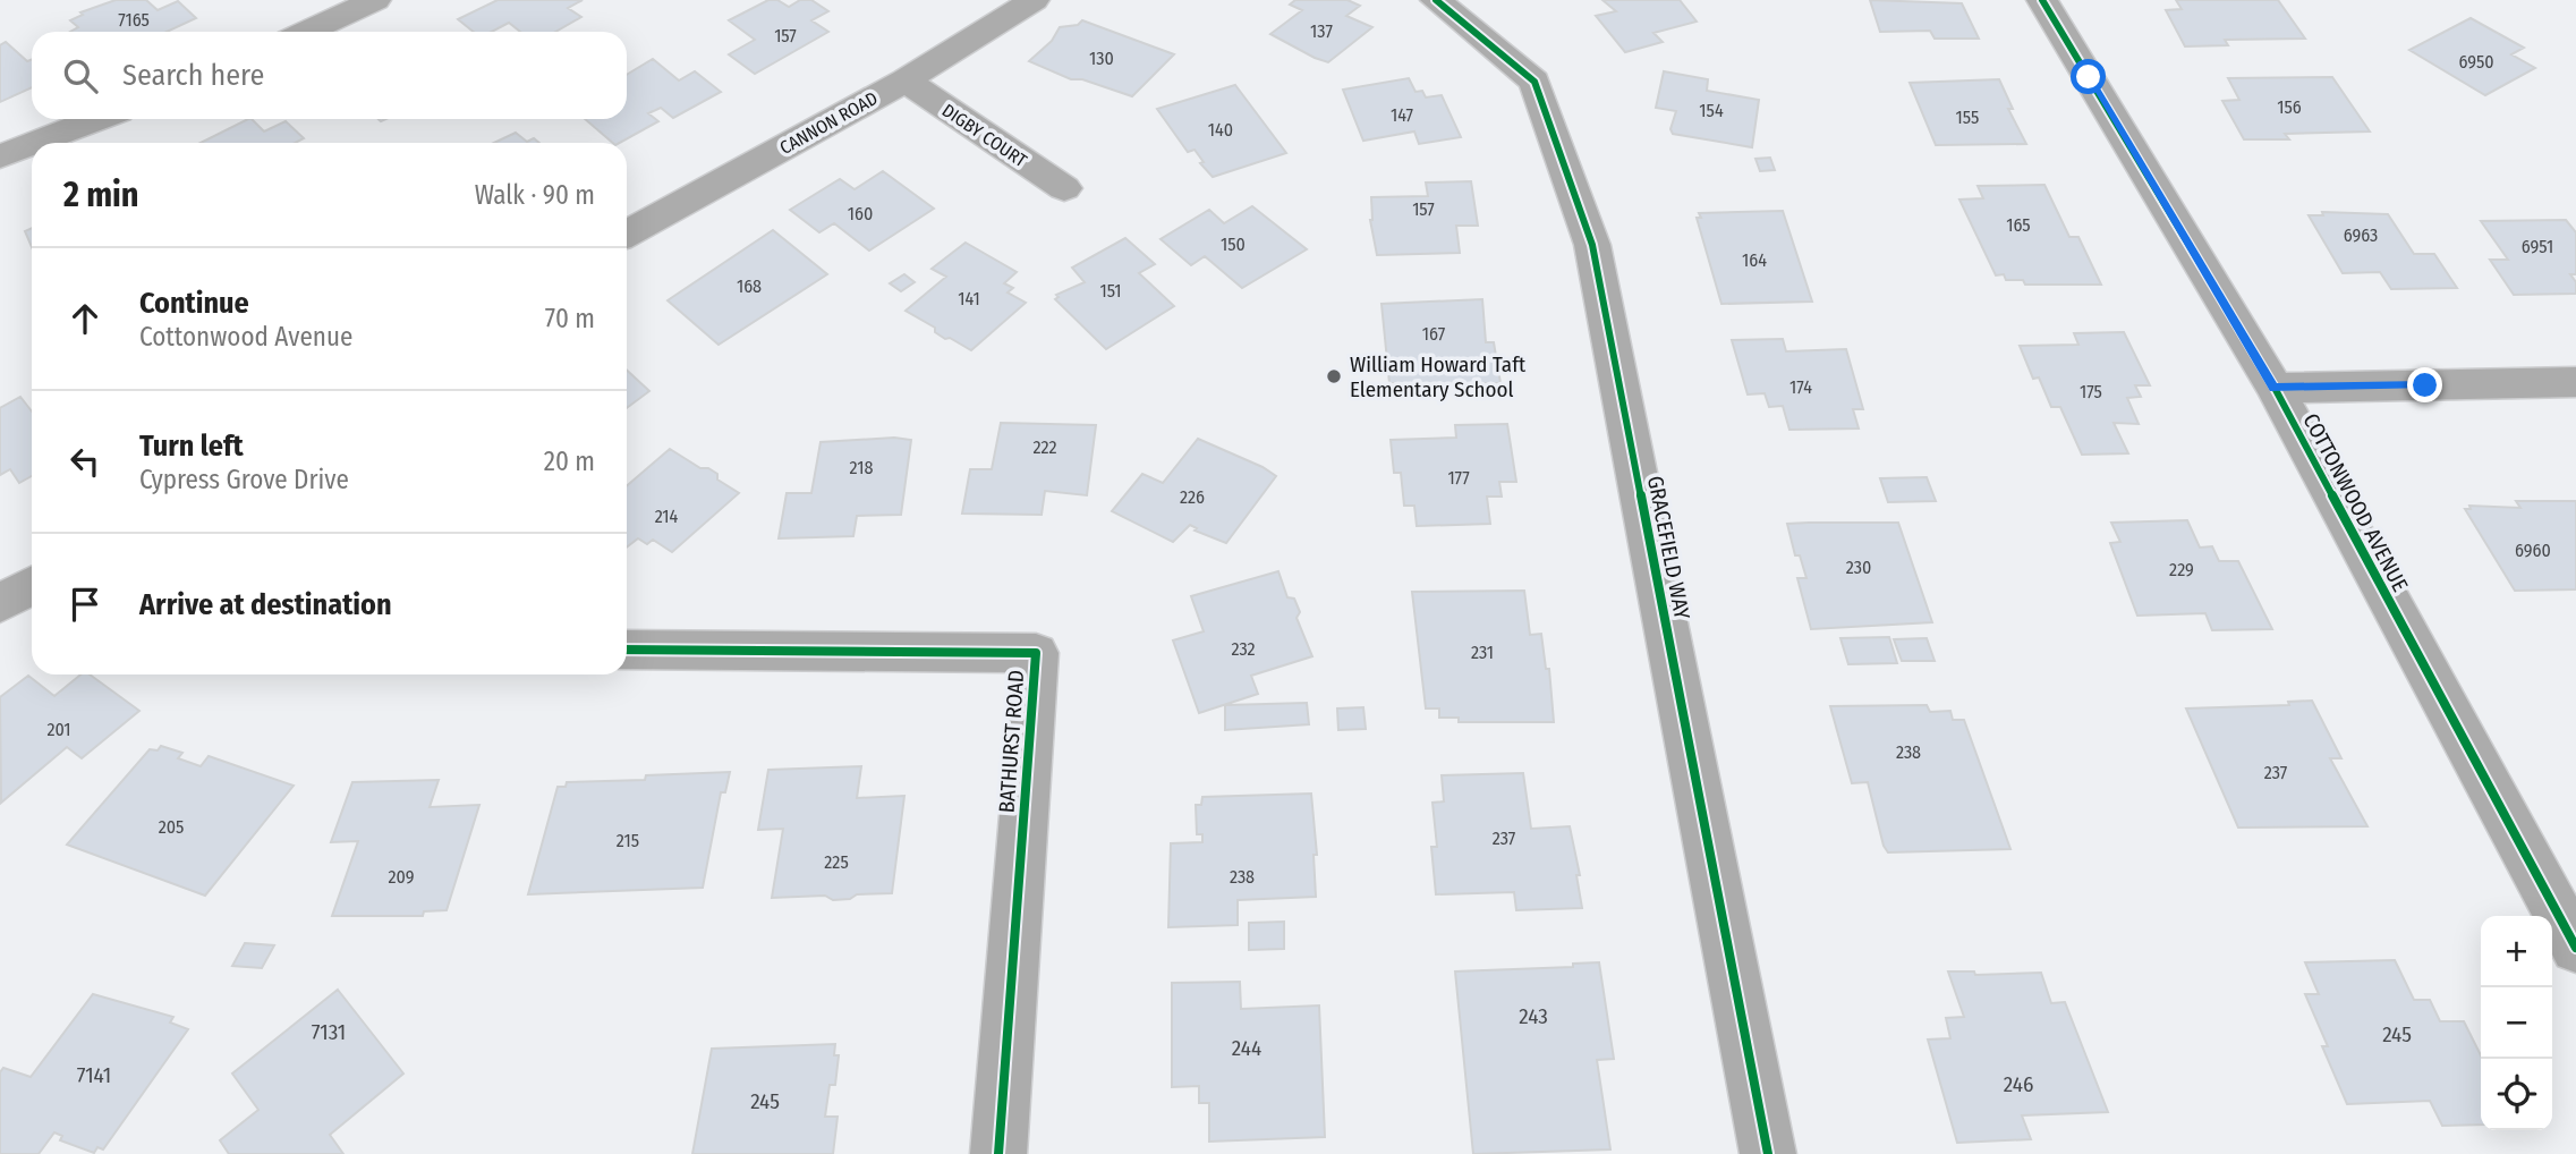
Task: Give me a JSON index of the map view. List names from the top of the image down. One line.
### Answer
{"streets":{"street":["CANNON ROAD","DIGBY COURT","COTTONWOOD AVENUE","GRACEFIELD WAY","BATHURST ROAD"]},"crossings":[["CANNON ROAD","DIGBY COURT"]],"places":["William Howard Taft Elementary School"],"house_numbers":["7165","137","157","130","6950","156","154","147","155","140","157","160","165","6963","150","6951","164","168","151","141","167","174","175","222","218","177","226","214","6960","230","229","232","231","201","238","237","205","237","215","225","209","238","243","7131","245","244","7141","246","245"],"page":{"search":"Search here","heading":["2 min","Walk · 90 m"],"list":[["Continue","Cottonwood Avenue","70 m"],["Turn left","Cypress Grove Drive","20 m"],"Arrive at destination"],"map_buttons":["+","−"]}}
